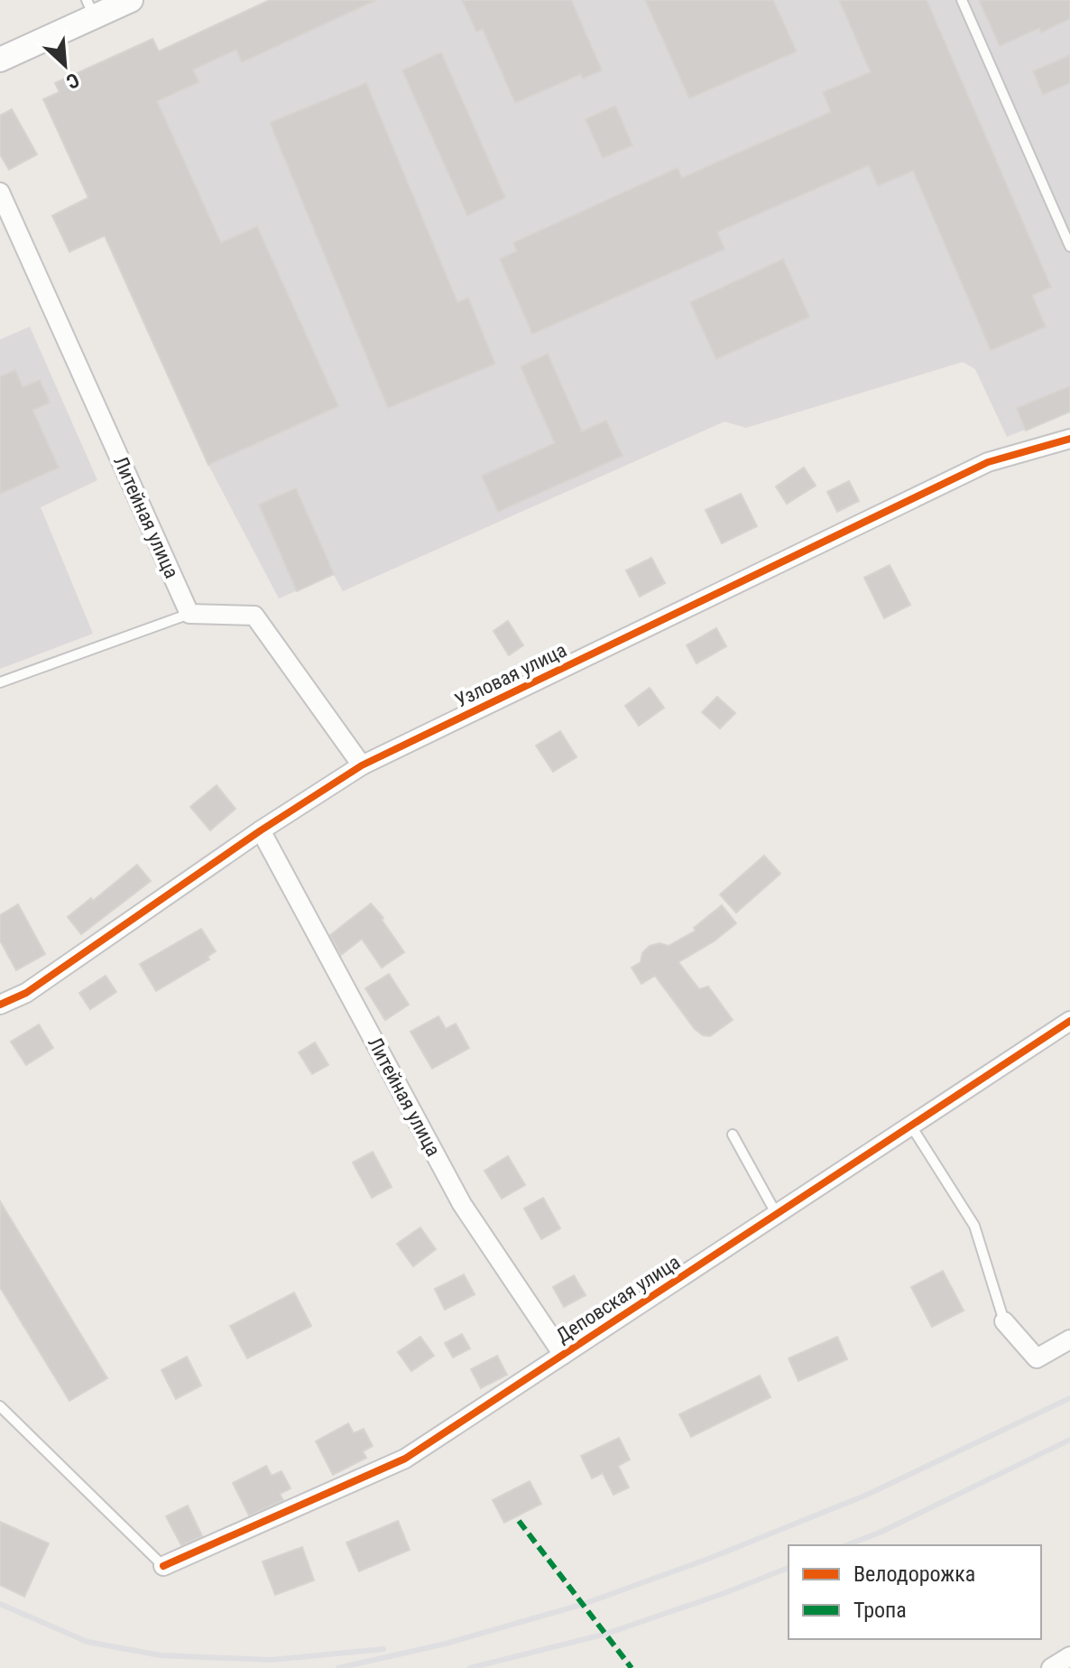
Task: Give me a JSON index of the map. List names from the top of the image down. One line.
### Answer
{"streets":{"street":["Литейная улица","Узловая улица","Деповская улица"]},"crossings":[["Литейная улица","Узловая улица"],["Литейная улица","Деповская улица"]],"legend":["Велодорожка","Тропа"],"north":"bottom right"}
